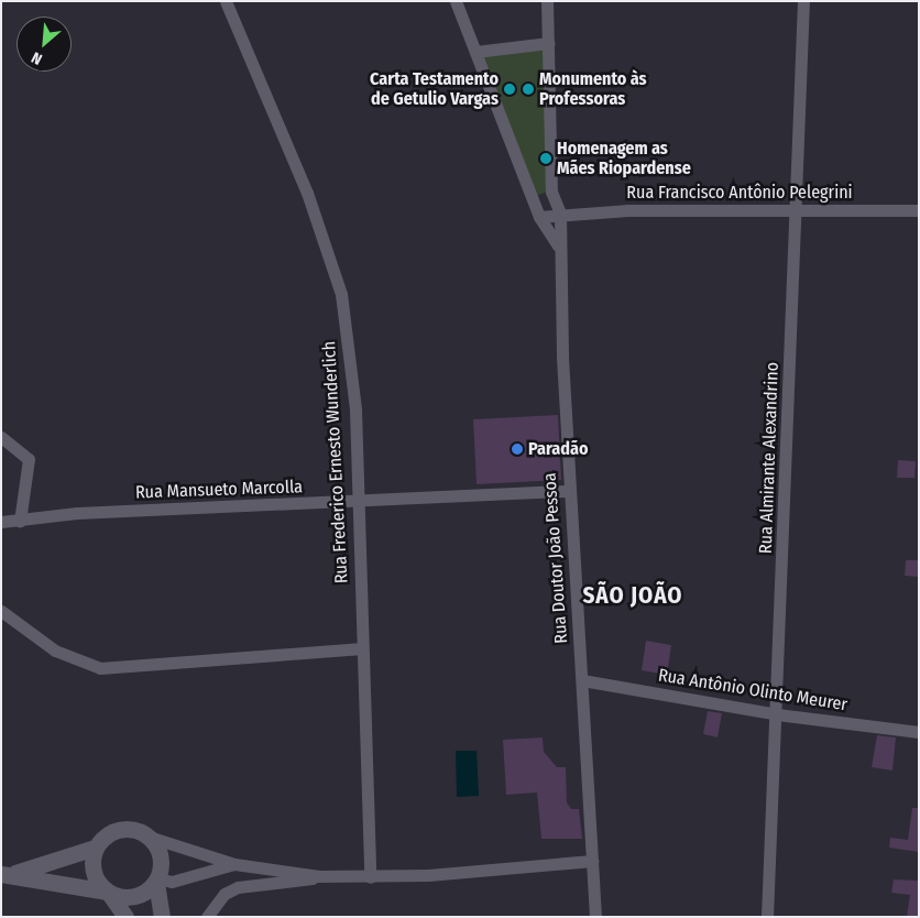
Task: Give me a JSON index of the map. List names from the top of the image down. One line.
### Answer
{"streets":{"street":["Rua Francisco Antônio Pelegrini","Rua Almirante Alexandrino","Rua Frederico Ernesto Wunderlich","Rua Mansueto Marcolla","Rua Doutor João Pessoa","Rua Antônio Olinto Meurer"]},"crossings":[["Rua Francisco Antônio Pelegrini","Rua Almirante Alexandrino"],["Rua Francisco Antônio Pelegrini","Rua Doutor João Pessoa"],["Rua Almirante Alexandrino","Rua Antônio Olinto Meurer"],["Rua Frederico Ernesto Wunderlich","Rua Mansueto Marcolla"],["Rua Mansueto Marcolla","Rua Doutor João Pessoa"],["Rua Doutor João Pessoa","Rua Antônio Olinto Meurer"]],"districts":["SÃO JOÃO"],"places":["Carta Testamento de Getulio Vargas","Monumento às Professoras","Homenagem as Mães Riopardense","Paradão"],"north":"bottom left"}
